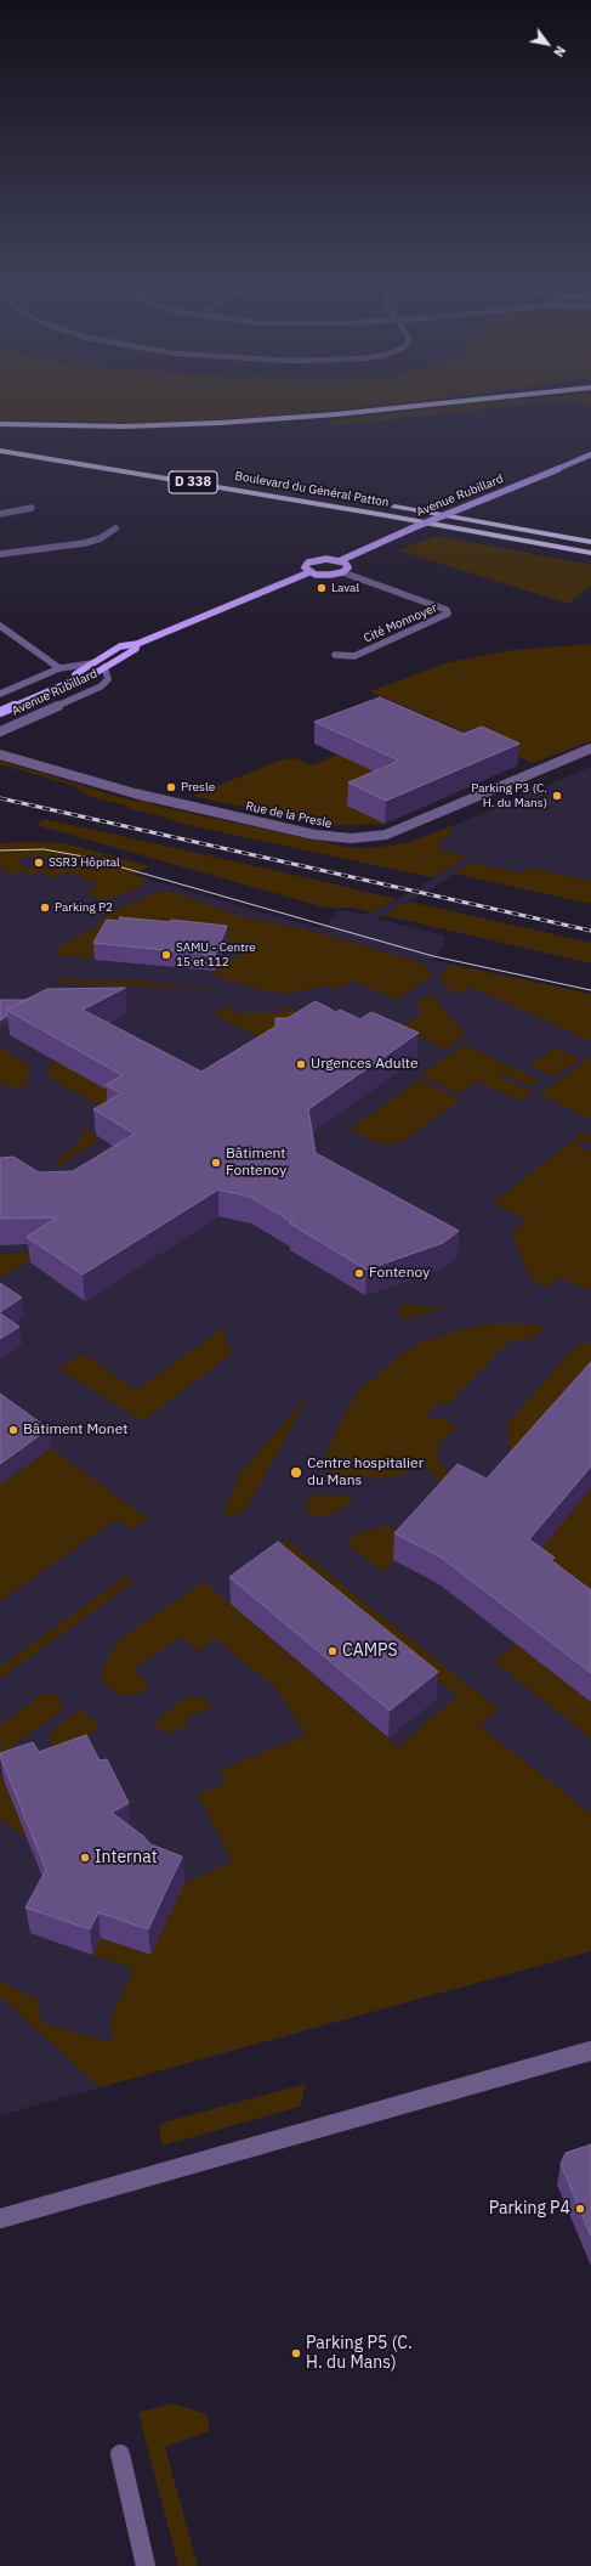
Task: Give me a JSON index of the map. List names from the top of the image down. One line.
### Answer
{"streets":{"highway":["D 338","Boulevard du Général Patton"],"main road":["Avenue Rubillard"],"street":["Cité Monnoyer","Rue de la Presle"]},"crossings":[["Avenue Rubillard","Cité Monnoyer"]],"places":["Laval","Presle","Parking P3 (C. H. du Mans)","SSR3 Hôpital","Parking P2","SAMU - Centre 15 et 112","Urgences Adulte","Bâtiment Fontenoy","Fontenoy","Bâtiment Monet","Centre hospitalier du Mans","CAMPS","Internat","Parking P4","Parking P5 (C. H. du Mans)"],"north":"bottom right"}
